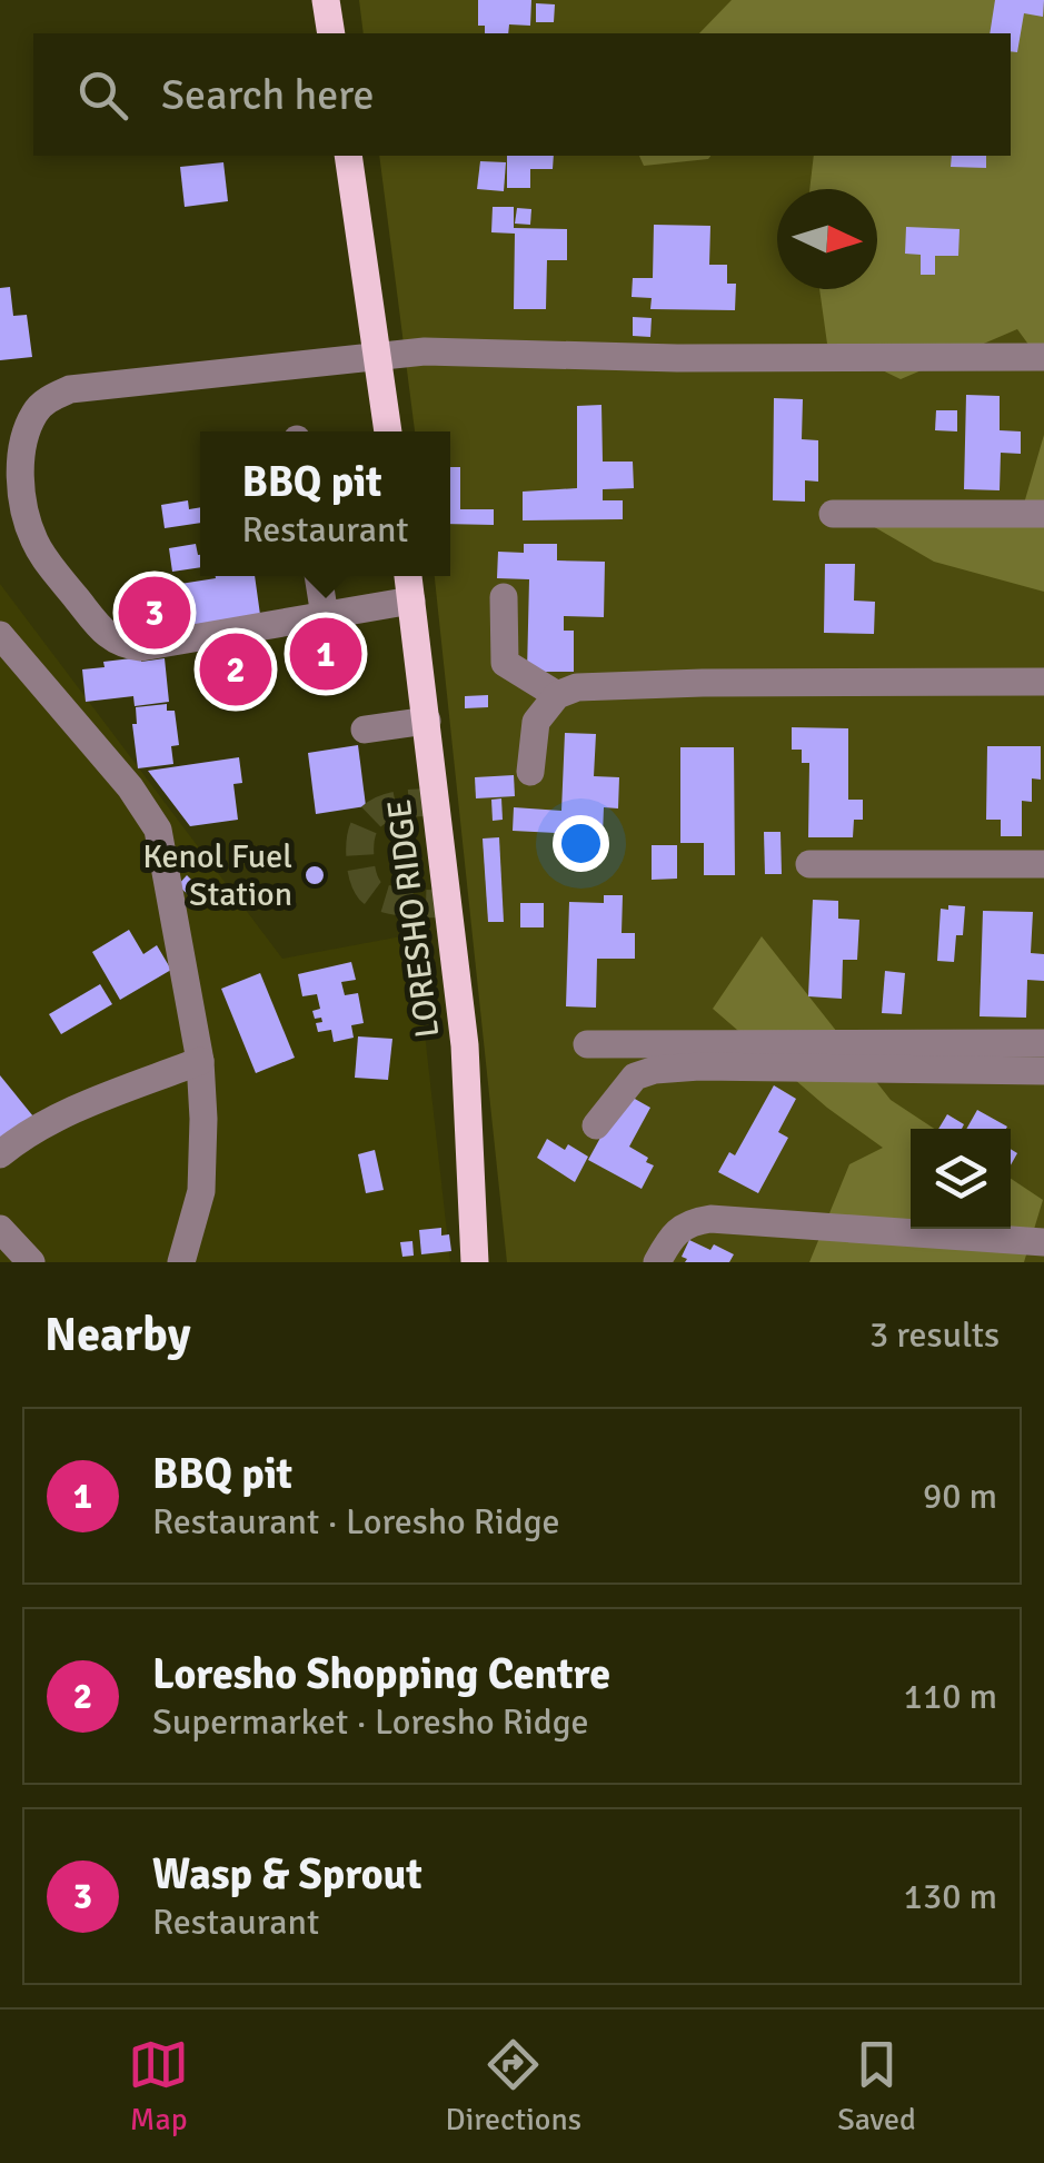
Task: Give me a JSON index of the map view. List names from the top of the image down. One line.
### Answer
{"streets":{"main road":["LORESHO RIDGE"]},"places":["Kenol Fuel Station"],"north":"right","page":{"search":"Search here","popup":["BBQ pit","Restaurant"],"pins":["3","1","2"],"heading":["Nearby","3 results"],"list":[{"mark":"1","name":"BBQ pit","note":"Restaurant · Loresho Ridge","value":"90 m"},{"mark":"2","name":"Loresho Shopping Centre","note":"Supermarket · Loresho Ridge","value":"110 m"},{"mark":"3","name":"Wasp & Sprout","note":"Restaurant","value":"130 m"}],"nav":["Map","Directions","Saved"]}}
